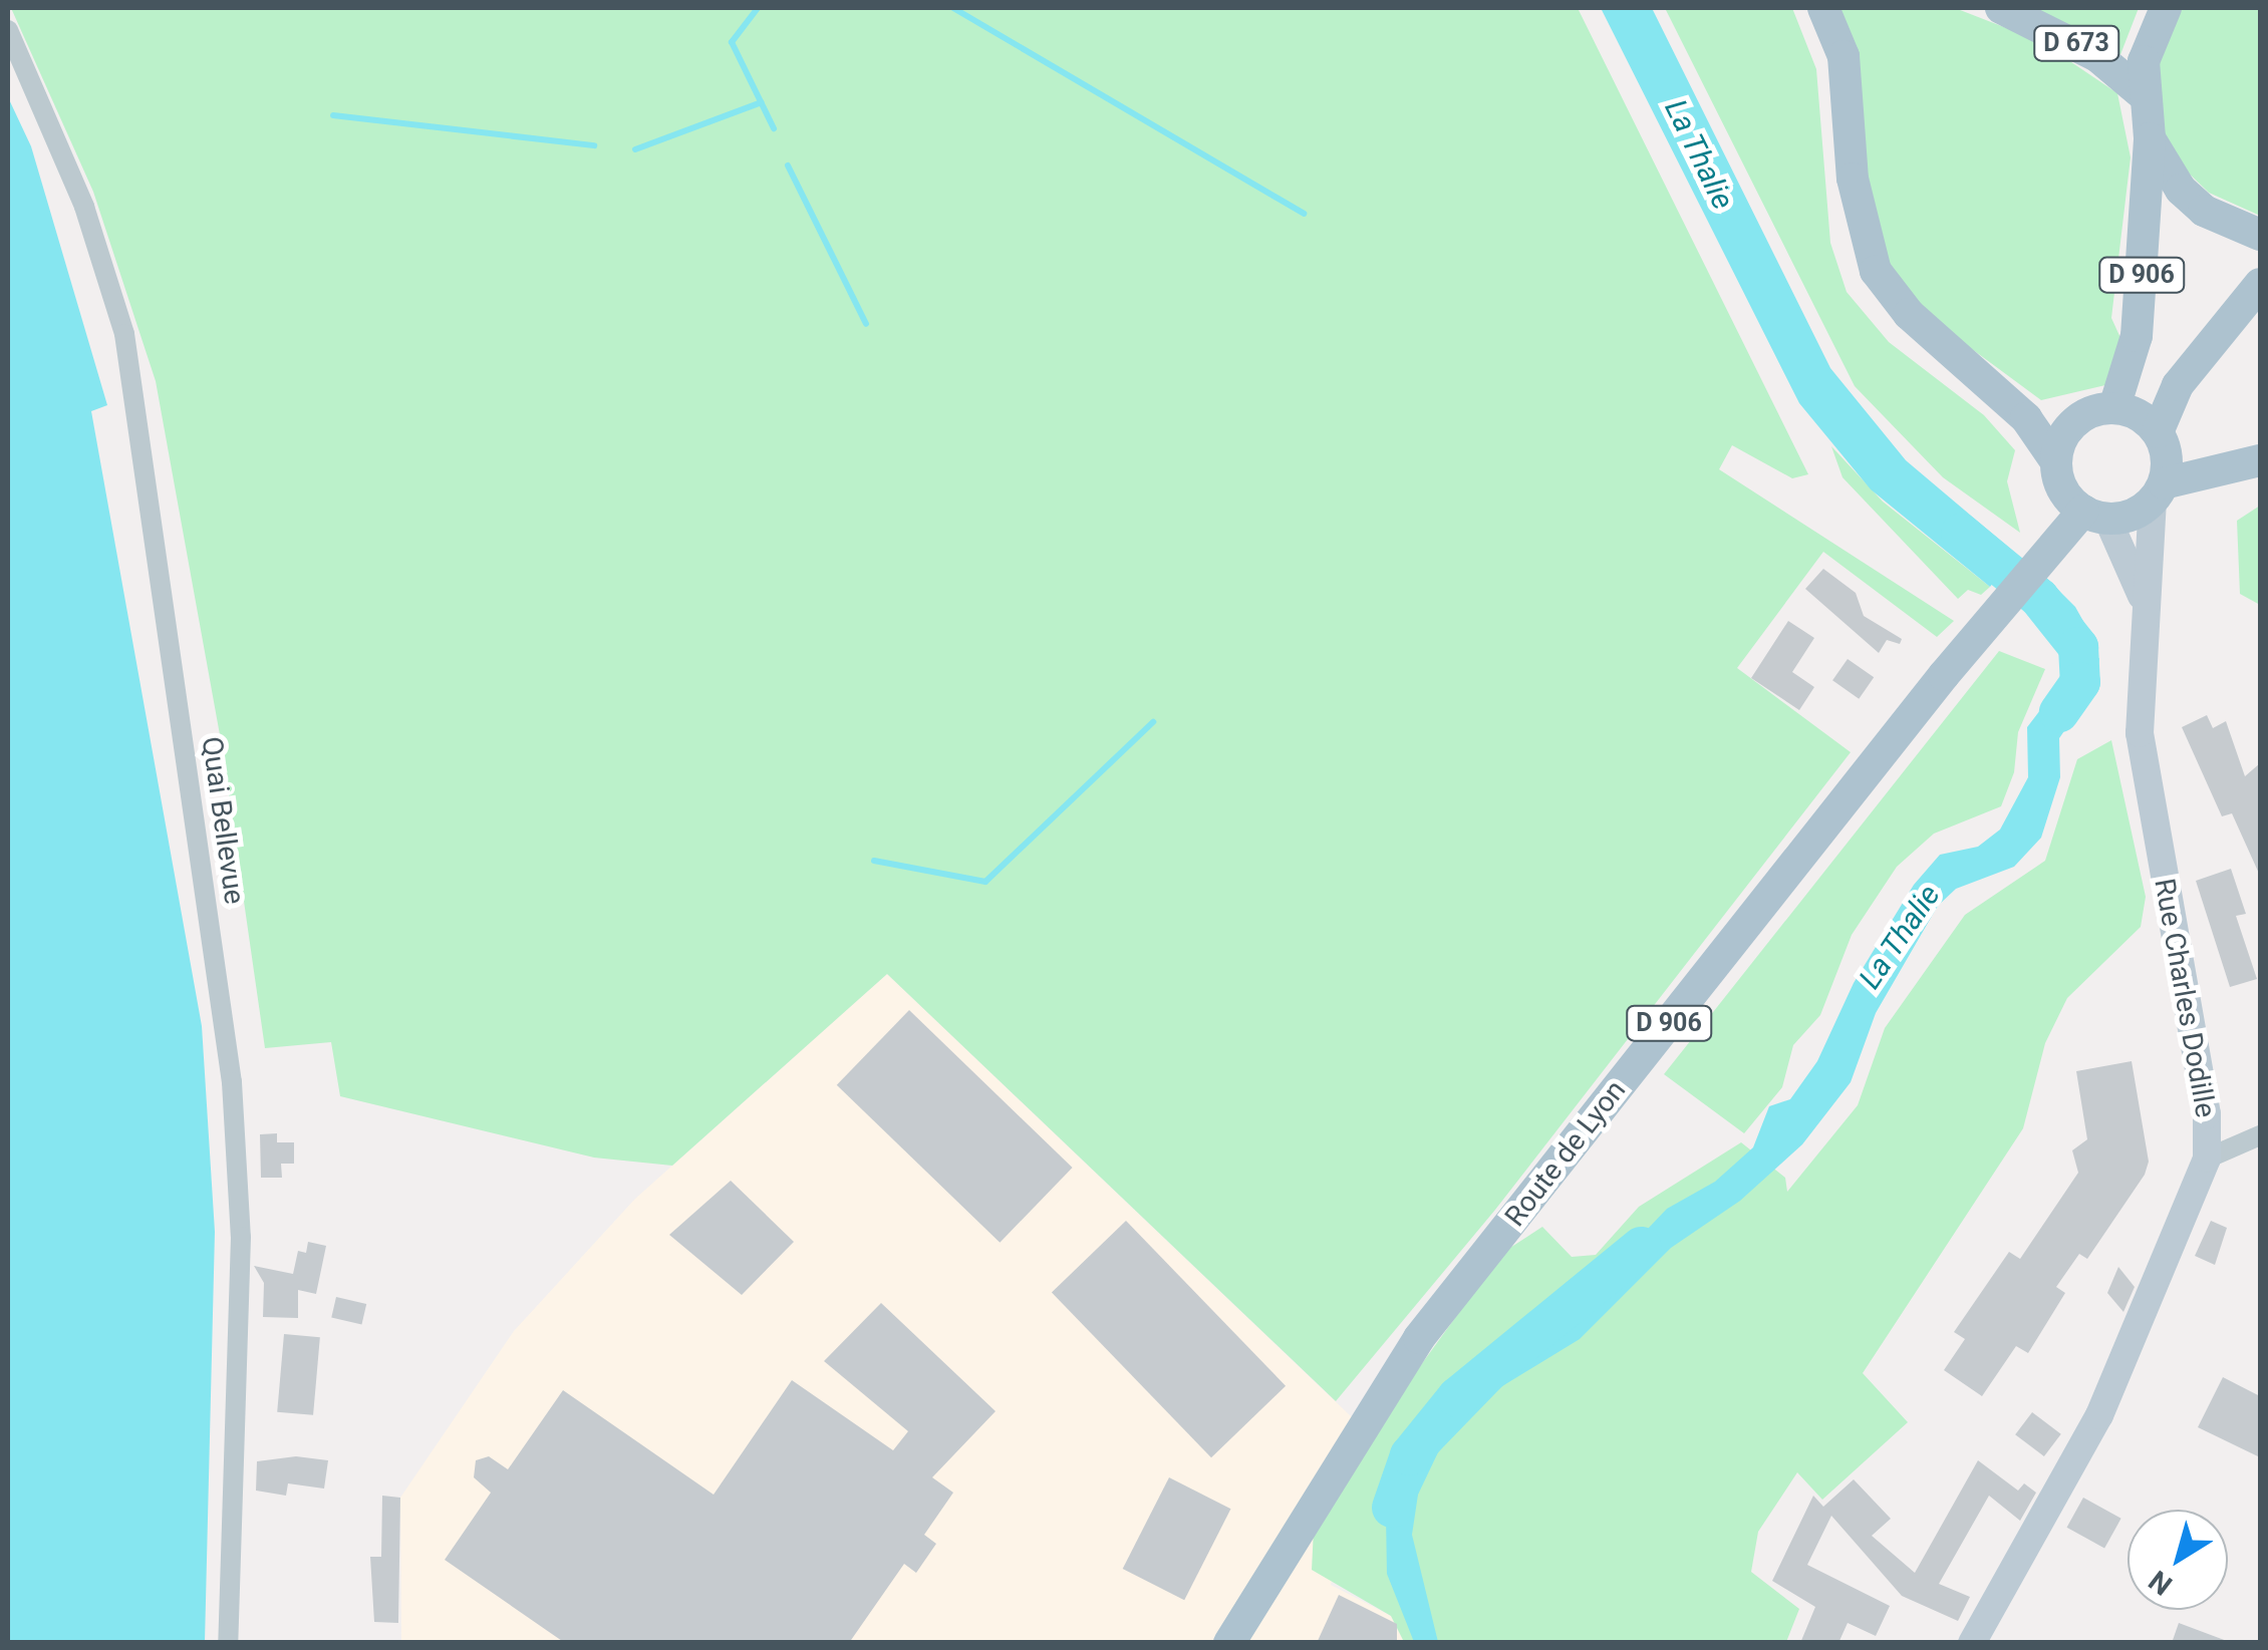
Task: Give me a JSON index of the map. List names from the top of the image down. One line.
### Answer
{"streets":{"main road":["D 673","D 906","Rue Charles Dodille","Route de Lyon"],"street":["Quai Bellevue"]},"crossings":[["D 906","Rue Charles Dodille"],["D 906","Route de Lyon"],["Rue Charles Dodille","Route de Lyon"]],"water":["La Thalie"],"north":"bottom left"}
